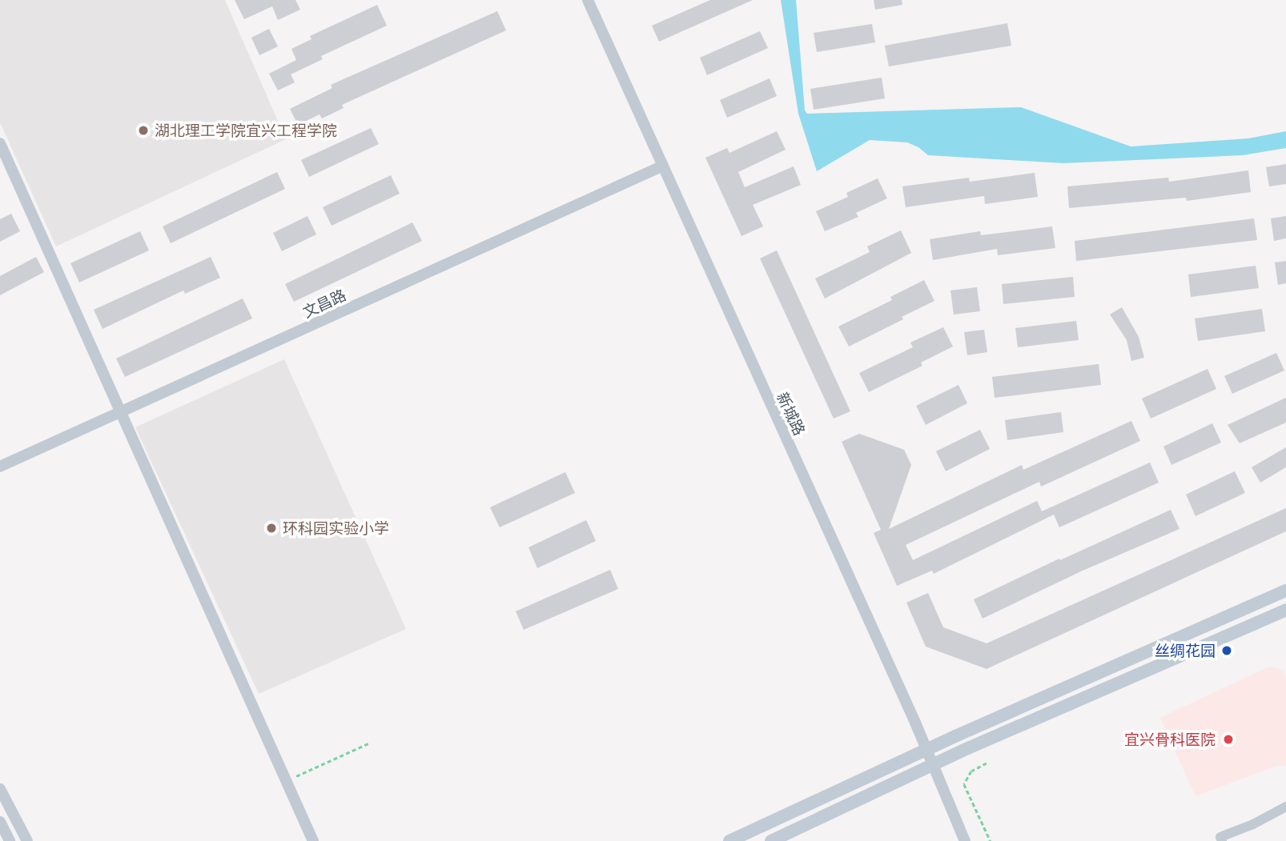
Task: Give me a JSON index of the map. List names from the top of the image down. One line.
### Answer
{"streets":{"street":["文昌路","新城路"]},"crossings":[["文昌路","新城路"]],"places":["湖北理工学院宜兴工程学院","环科园实验小学","丝绸花园","宜兴骨科医院"]}
